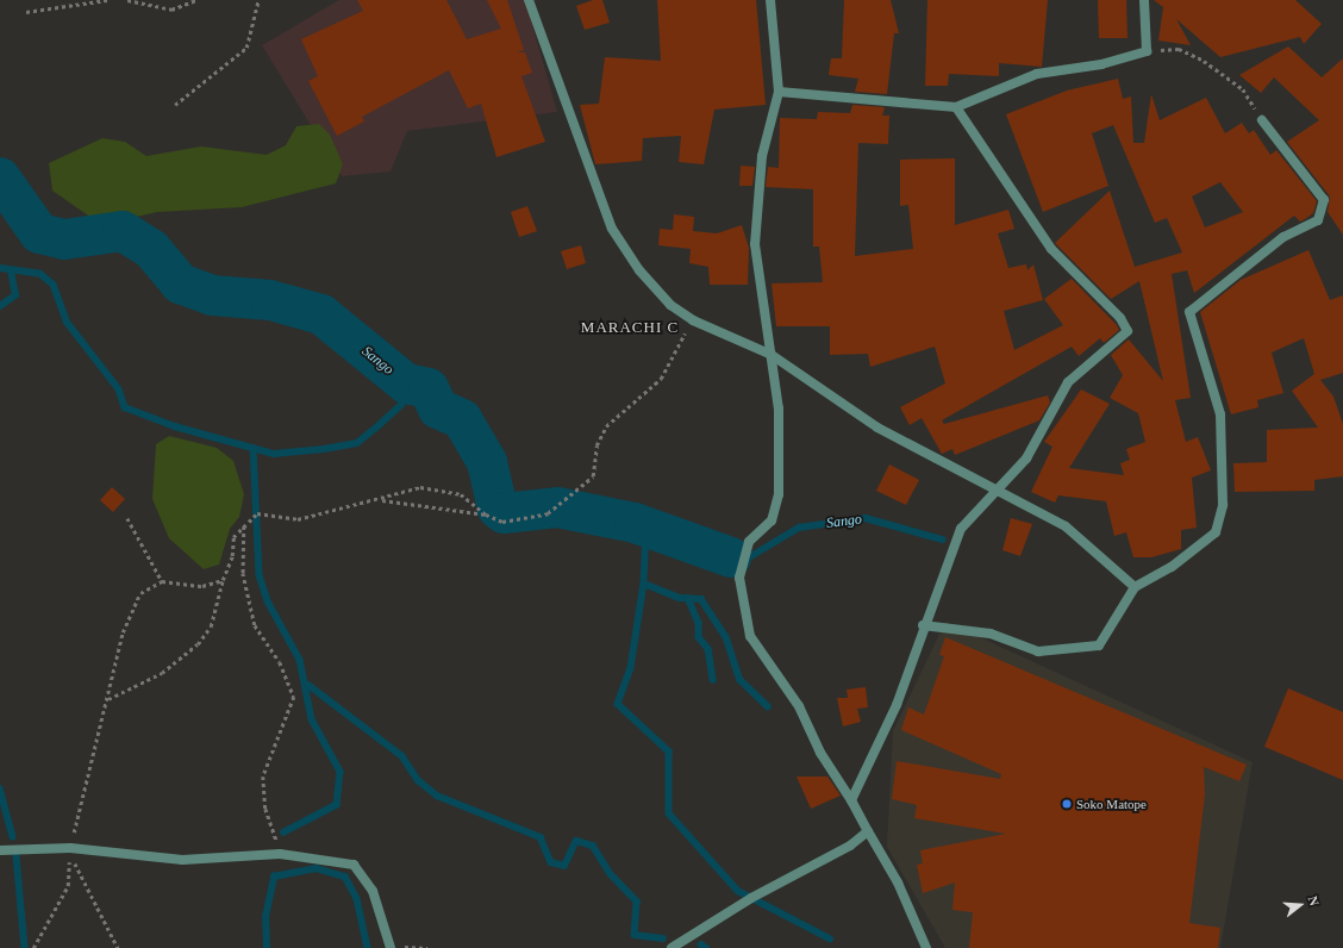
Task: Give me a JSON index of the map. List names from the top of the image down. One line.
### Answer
{"districts":["MARACHI C"],"water":["Sango"],"places":["Soko Matope"],"north":"right"}
